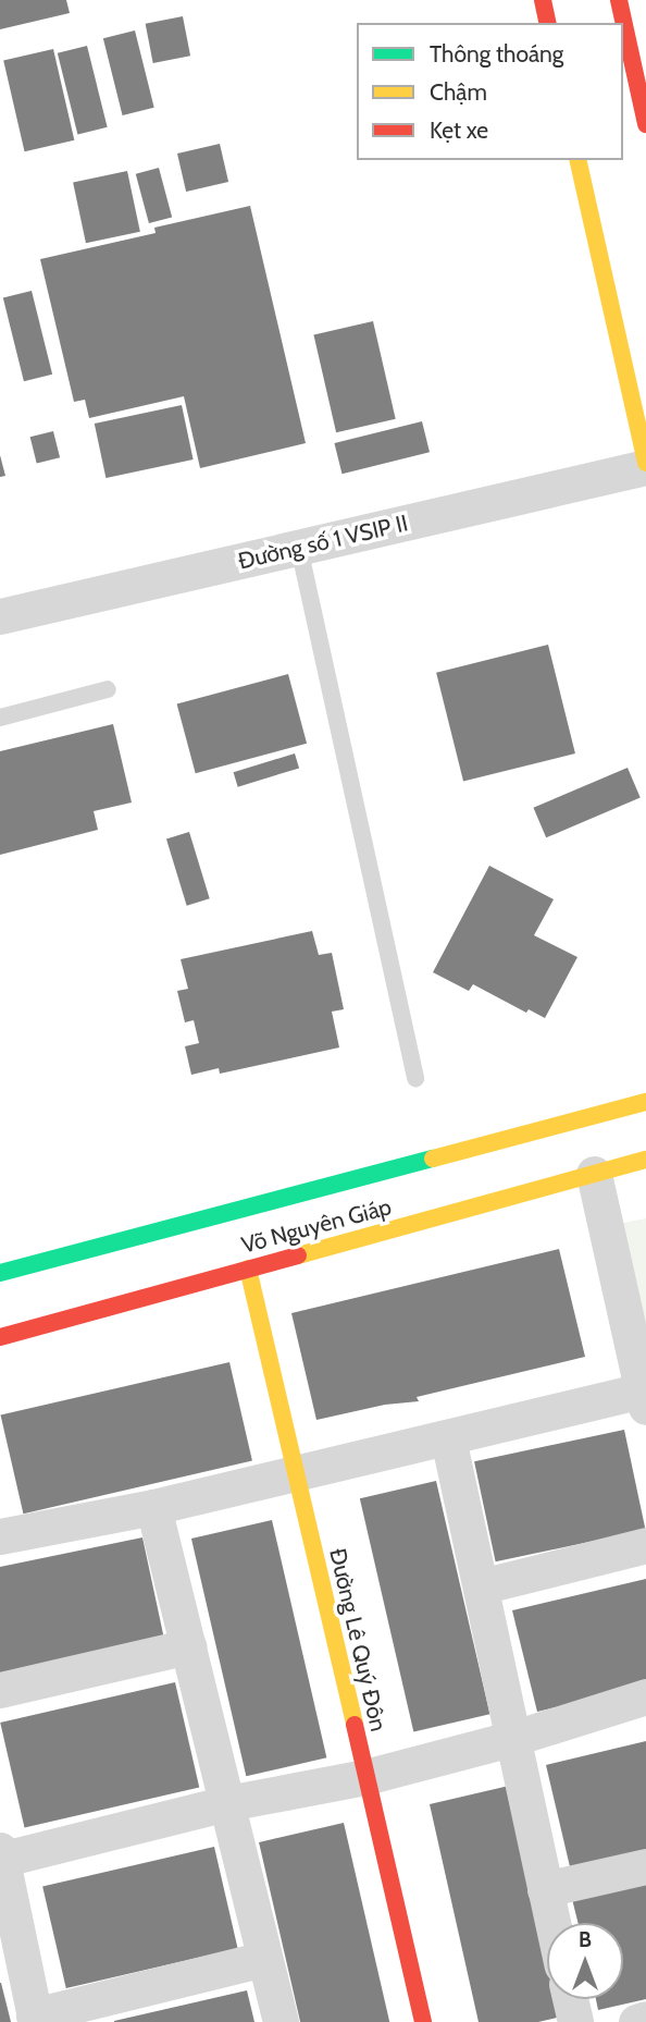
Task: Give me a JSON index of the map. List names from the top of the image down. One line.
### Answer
{"streets":{"main road":["Võ Nguyên Giáp","Đường Lê Quý Đôn"],"street":["Đường số 1 VSIP II"]},"crossings":[["Võ Nguyên Giáp","Đường Lê Quý Đôn"]],"legend":["Thông thoáng","Chậm","Kẹt xe"],"north":"top"}
